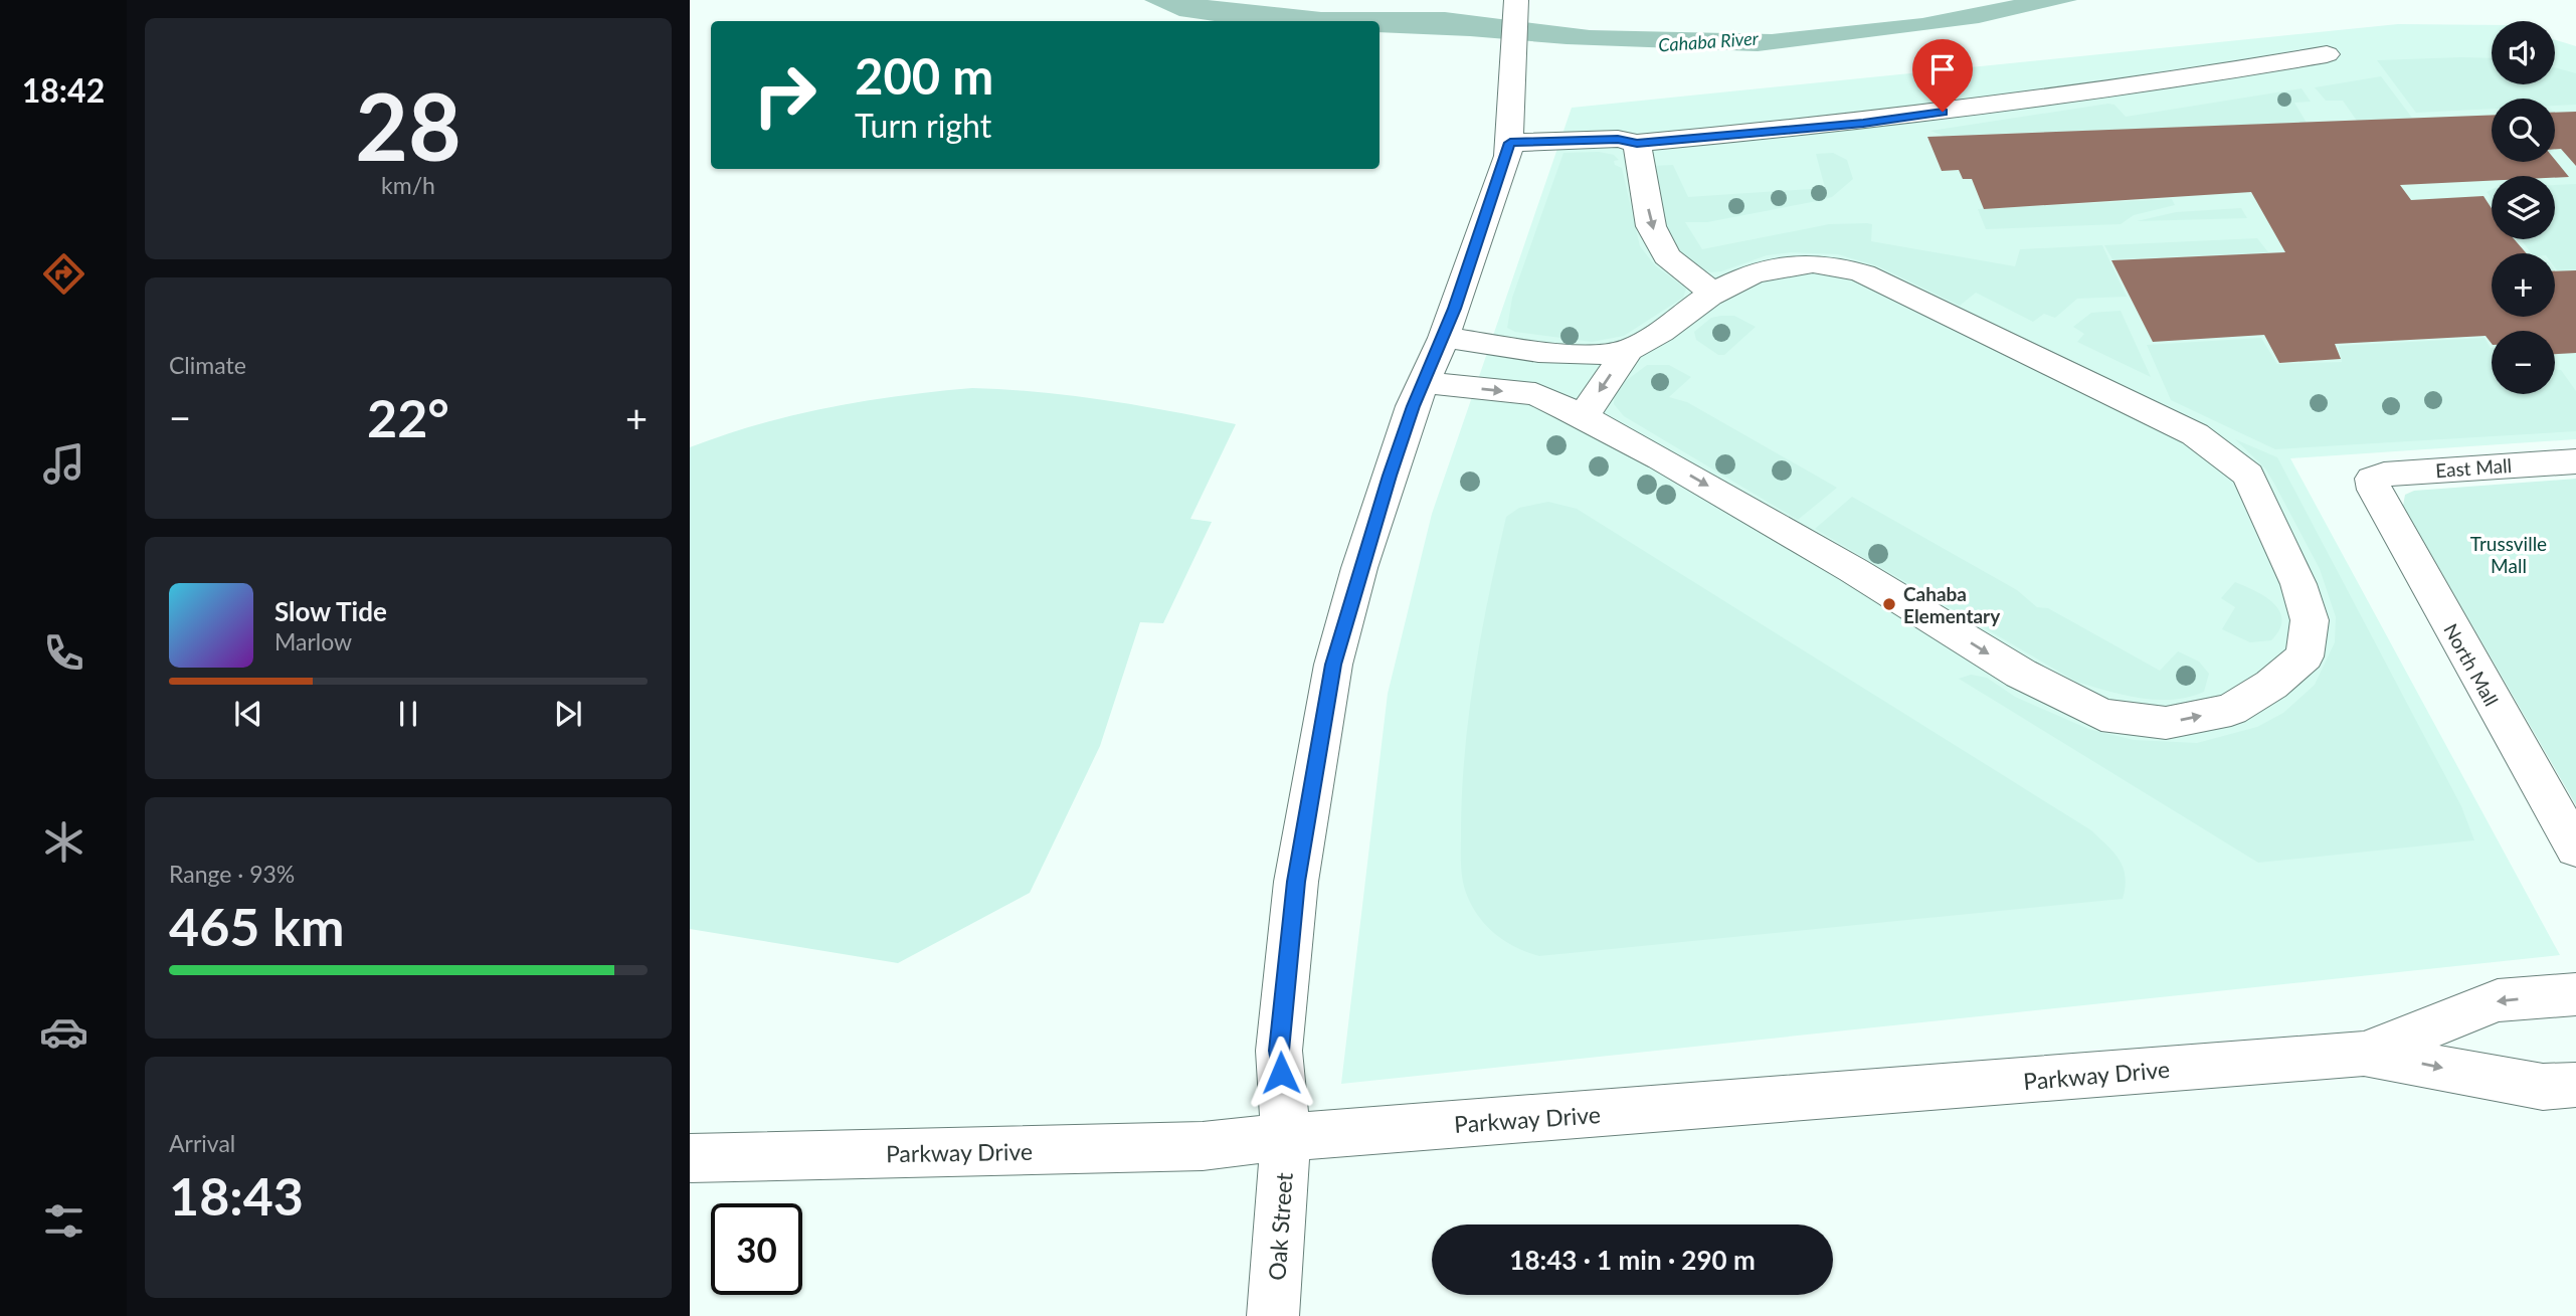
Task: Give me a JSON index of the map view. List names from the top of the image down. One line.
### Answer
{"streets":{"street":["East Mall","North Mall","Parkway Drive","Oak Street"]},"crossings":[["East Mall","North Mall"],["Parkway Drive","Oak Street"]],"water":["Cahaba River"],"parks":["Trussville Mall"],"places":["Cahaba Elementary"],"page":{"tabs":"18:42","tile":[["28","km/h"],"Climate",["Range · 93%","465 km"],["Arrival","18:43"]],"map_buttons":["+","−"],"turn":["200 m","Turn right"],"heat":["−","22°","+"],"song":["Slow Tide","Marlow"],"limit":"30","trip":"18:43 · 1 min · 290 m"}}
